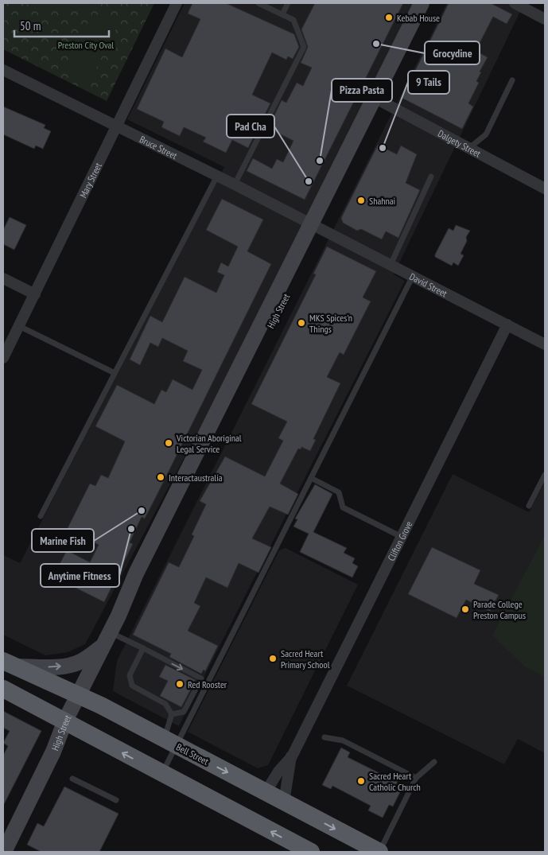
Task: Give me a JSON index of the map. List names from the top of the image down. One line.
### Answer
{"streets":{"highway":["Bell Street"],"main road":["High Street"],"street":["Dalgety Street","Bruce Street","Mary Street","David Street","Clifton Grove"]},"crossings":[["Dalgety Street","High Street"],["Bruce Street","Mary Street"],["Bruce Street","David Street"],["Bruce Street","High Street"],["David Street","High Street"],["David Street","Clifton Grove"],["High Street","Bell Street"],["Clifton Grove","Bell Street"]],"parks":["Preston City Oval"],"places":["Kebab House","Grocydine","9 Tails","Pizza Pasta","Pad Cha","Shahnai","MKS Spices'n Things","Victorian Aboriginal Legal Service","Interactaustralia","Marine Fish","Anytime Fitness","Parade College Preston Campus","Sacred Heart Primary School","Red Rooster","Sacred Heart Catholic Church"],"scale_bar":"50 m"}
